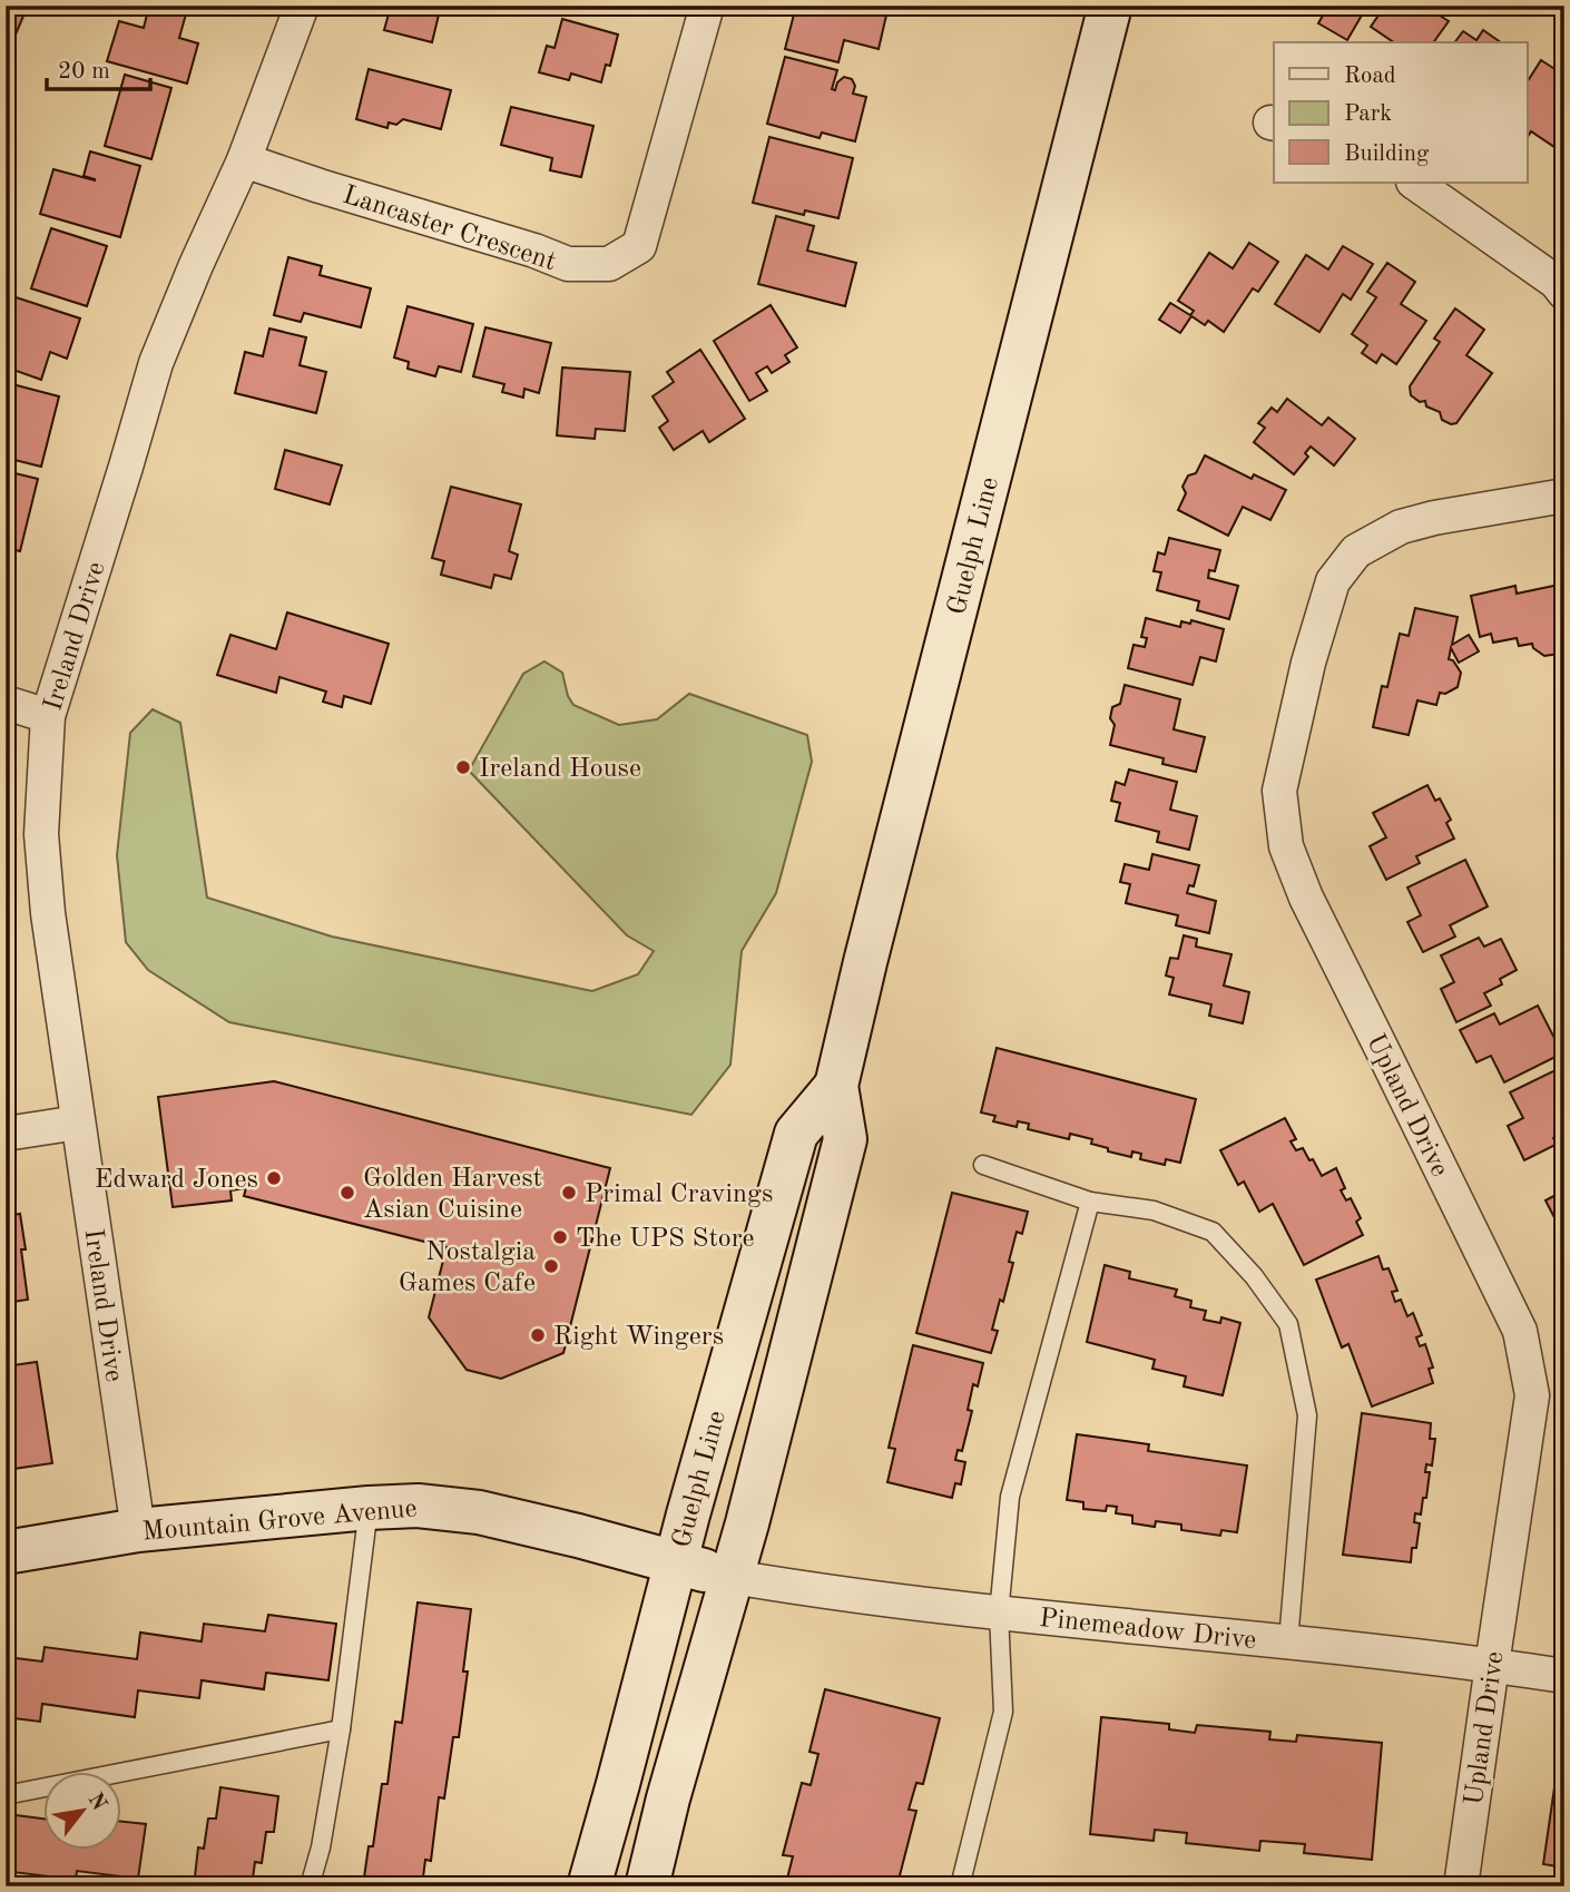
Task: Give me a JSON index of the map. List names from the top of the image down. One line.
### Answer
{"streets":{"main road":["Guelph Line","Mountain Grove Avenue"],"street":["Lancaster Crescent","Ireland Drive","Upland Drive","Pinemeadow Drive"]},"crossings":[["Lancaster Crescent","Ireland Drive"],["Guelph Line","Mountain Grove Avenue"],["Guelph Line","Pinemeadow Drive"],["Ireland Drive","Mountain Grove Avenue"],["Upland Drive","Pinemeadow Drive"],["Mountain Grove Avenue","Pinemeadow Drive"]],"places":["Ireland House","Edward Jones","Golden Harvest Asian Cuisine","Primal Cravings","The UPS Store","Nostalgia Games Cafe","Right Wingers"],"legend":["Road","Park","Building"],"scale_bar":"20 m","north":"top right"}
